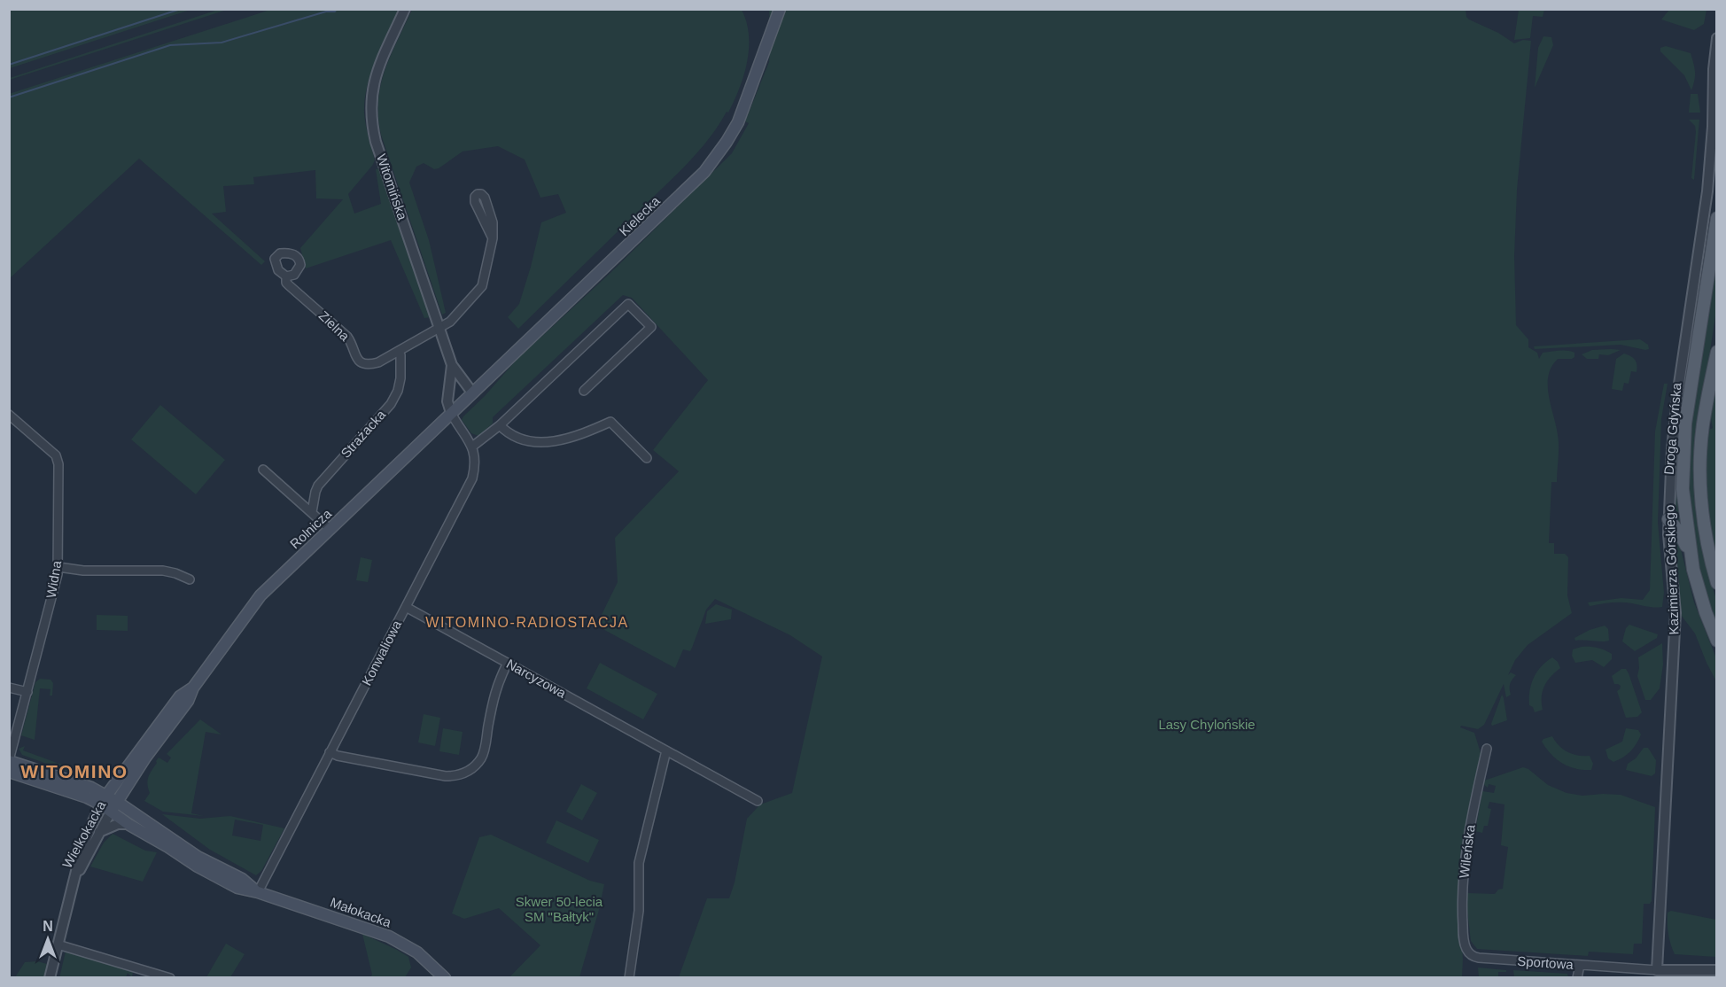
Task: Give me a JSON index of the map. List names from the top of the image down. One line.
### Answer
{"streets":{"main road":["Kielecka","Droga Gdyńska","Rolnicza","Wielkokacka","Małokacka"],"street":["Witomińska","Zielna","Strażacka","Kazimierza Górskiego","Widna","Konwaliowa","Narcyzowa","Wileńska","Sportowa"]},"crossings":[["Witomińska","Kielecka"],["Witomińska","Zielna"],["Witomińska","Rolnicza"],["Kielecka","Rolnicza"],["Zielna","Strażacka"],["Rolnicza","Wielkokacka"],["Rolnicza","Małokacka"],["Kazimierza Górskiego","Sportowa"],["Konwaliowa","Narcyzowa"],["Konwaliowa","Małokacka"],["Wielkokacka","Małokacka"],["Wileńska","Sportowa"]],"districts":["WITOMINO-RADIOSTACJA","WITOMINO"],"parks":["Lasy Chylońskie","Skwer 50-lecia SM \"Bałtyk\""],"north":"top"}
